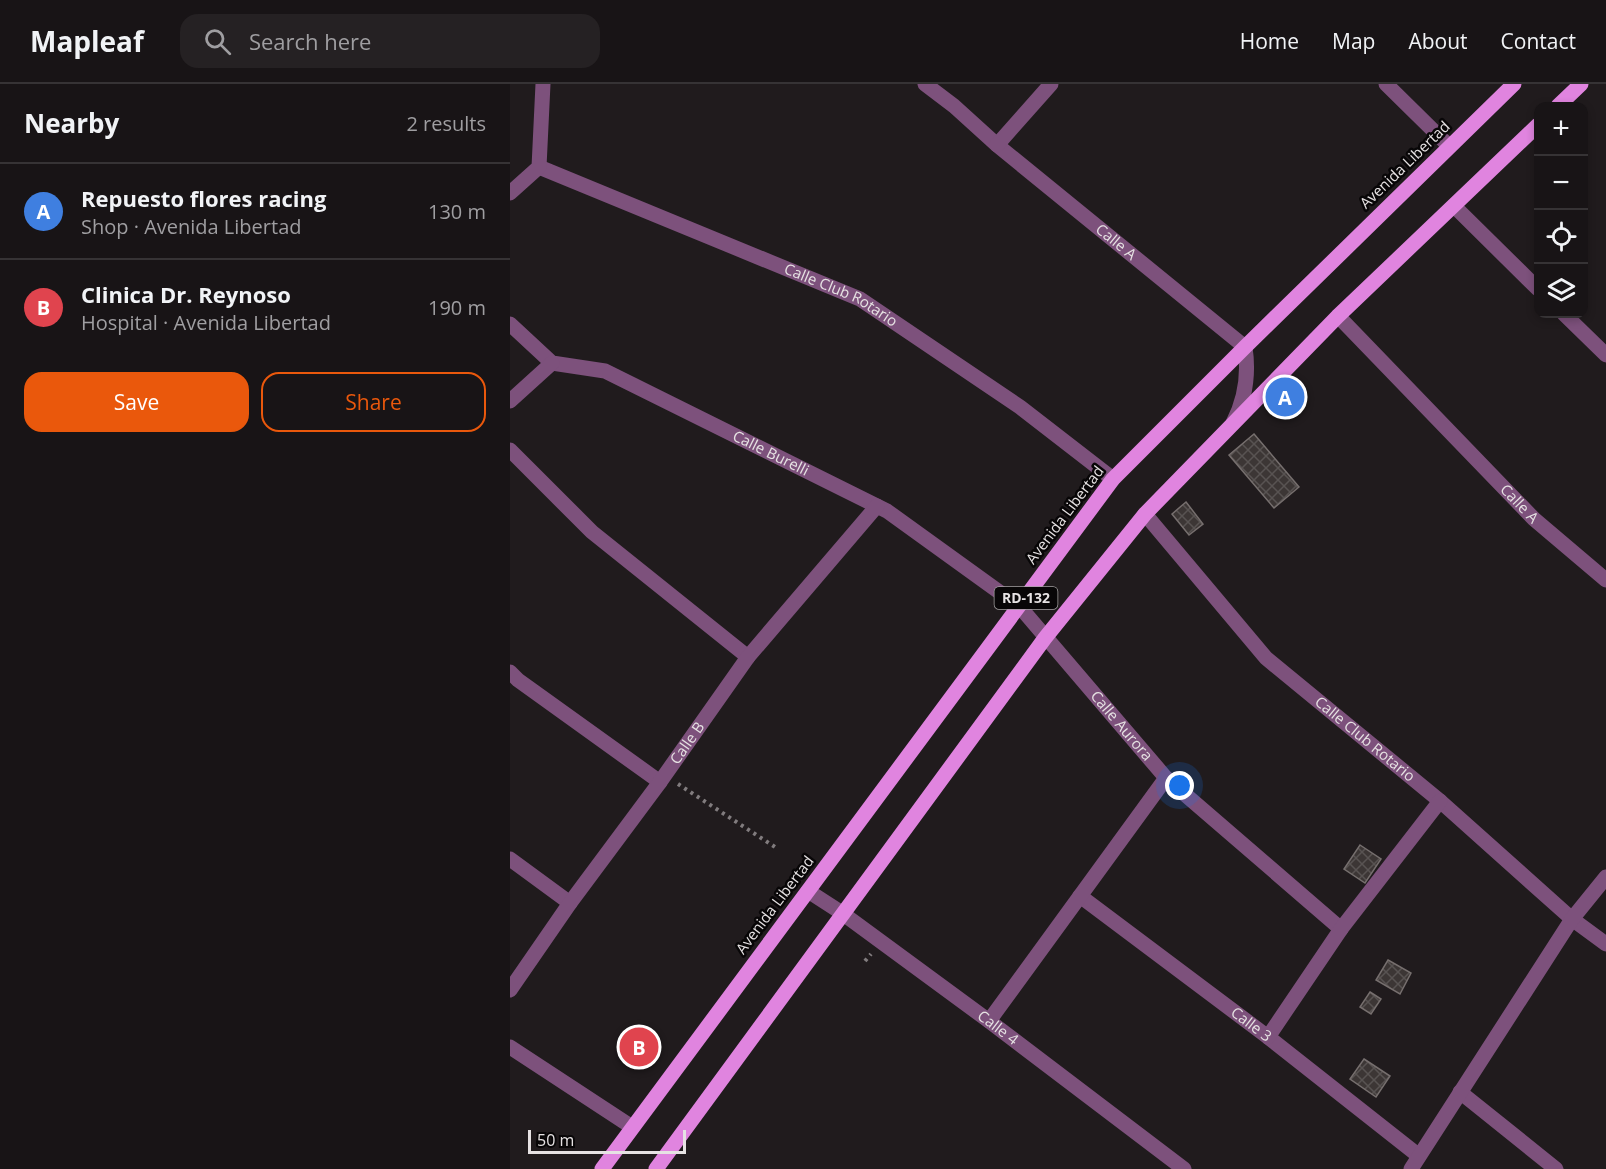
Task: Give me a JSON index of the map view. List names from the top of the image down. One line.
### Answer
{"streets":{"main road":["Avenida Libertad","RD-132"],"street":["Calle A","Calle Club Rotario","Calle Burelli","Calle Aurora","Calle B","Calle 3","Calle 4"]},"crossings":[["Avenida Libertad","Calle A"],["Avenida Libertad","Calle Club Rotario"],["Avenida Libertad","Calle Burelli"],["Avenida Libertad","Calle Aurora"],["Avenida Libertad","Calle 4"],["Calle A","RD-132"],["Calle Club Rotario","RD-132"],["Calle Burelli","Calle Aurora"],["Calle Burelli","Calle B"],["RD-132","Calle Aurora"],["RD-132","Calle 4"]],"scale_bar":"50 m","page":{"header":"Mapleaf","search":"Search here","nav":["Home","Map","About","Contact"],"heading":["Nearby","2 results"],"map_buttons":["+","−"],"list":[{"mark":"A","name":"Repuesto flores racing","note":"Shop · Avenida Libertad","value":"130 m"},{"mark":"B","name":"Clinica Dr. Reynoso","note":"Hospital · Avenida Libertad","value":"190 m"}],"buttons":["Save","Share"],"pins":["A","B"],"scale":"50 m"}}
